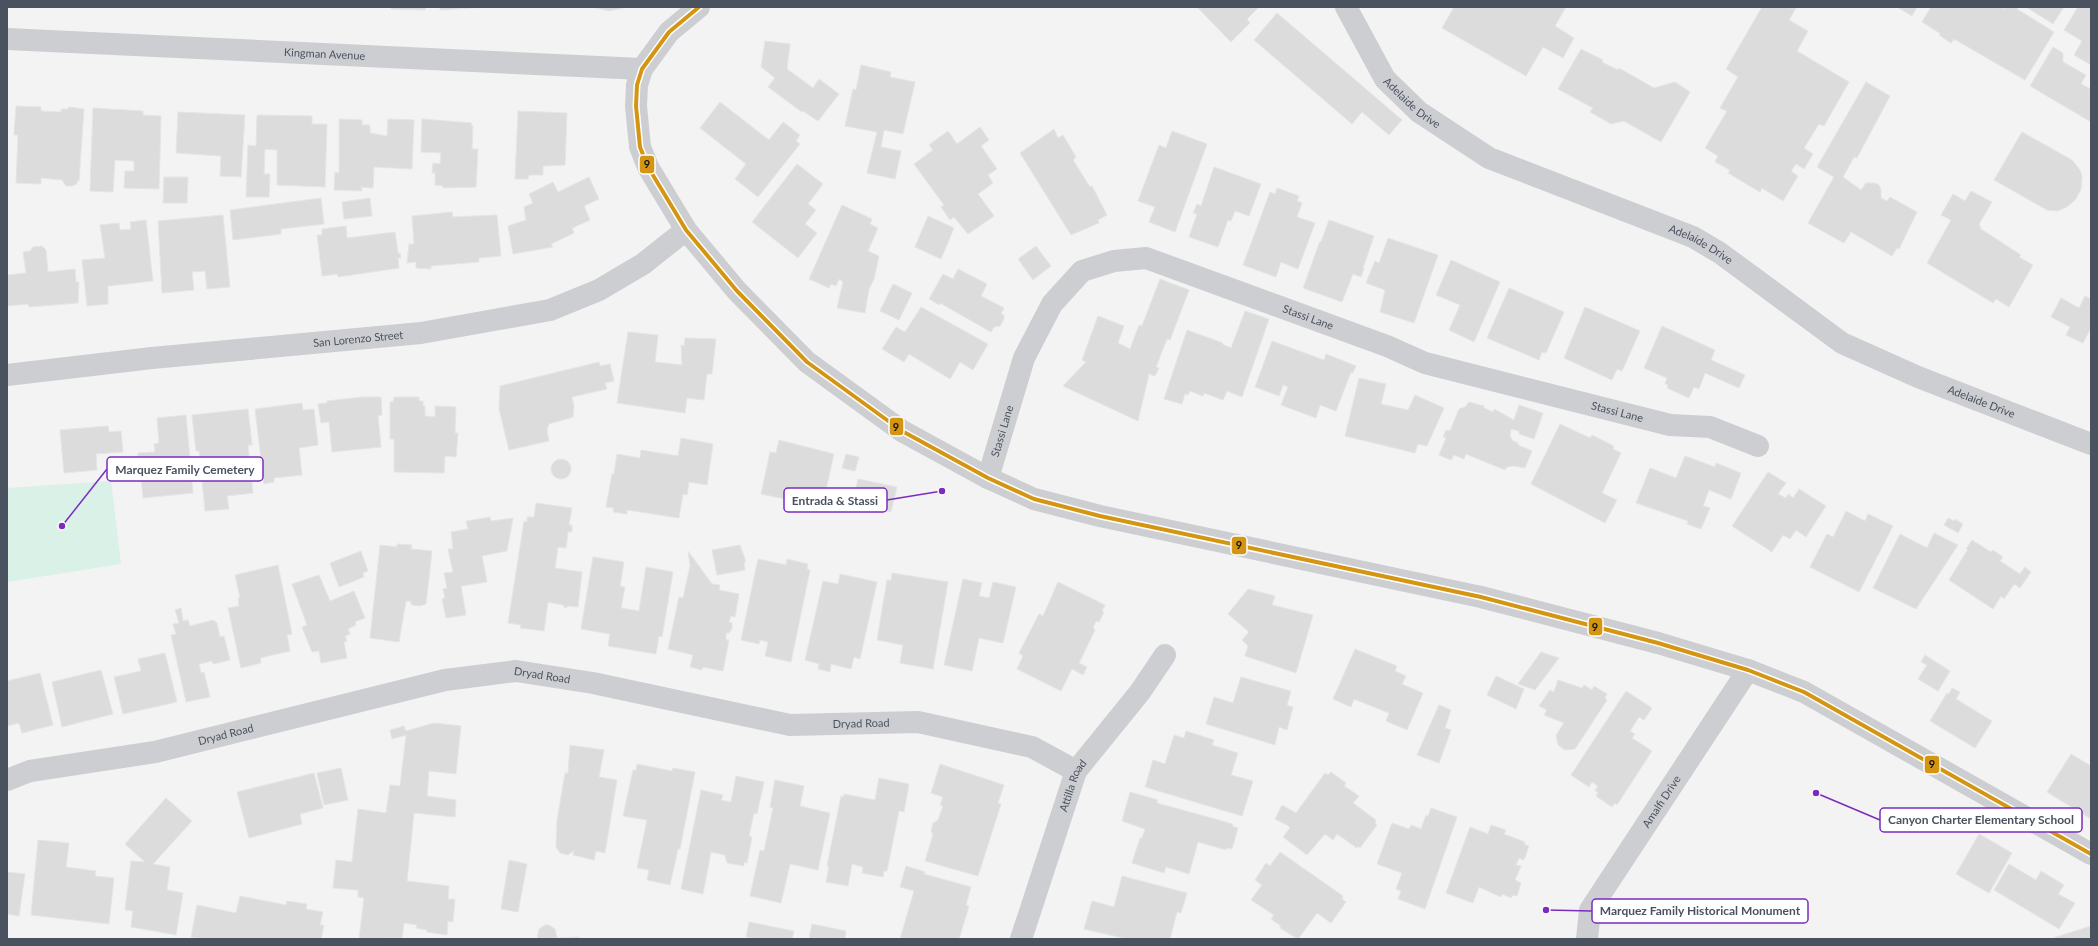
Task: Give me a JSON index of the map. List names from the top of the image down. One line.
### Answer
{"streets":{"street":["Kingman Avenue","Adelaide Drive","Stassi Lane","San Lorenzo Street","Dryad Road","Attilla Road","Amalfi Drive"]},"crossings":[["Dryad Road","Attilla Road"]],"places":["Entrada & Stassi","Marquez Family Cemetery","Canyon Charter Elementary School","Marquez Family Historical Monument"],"lines":["transit line 9"]}
